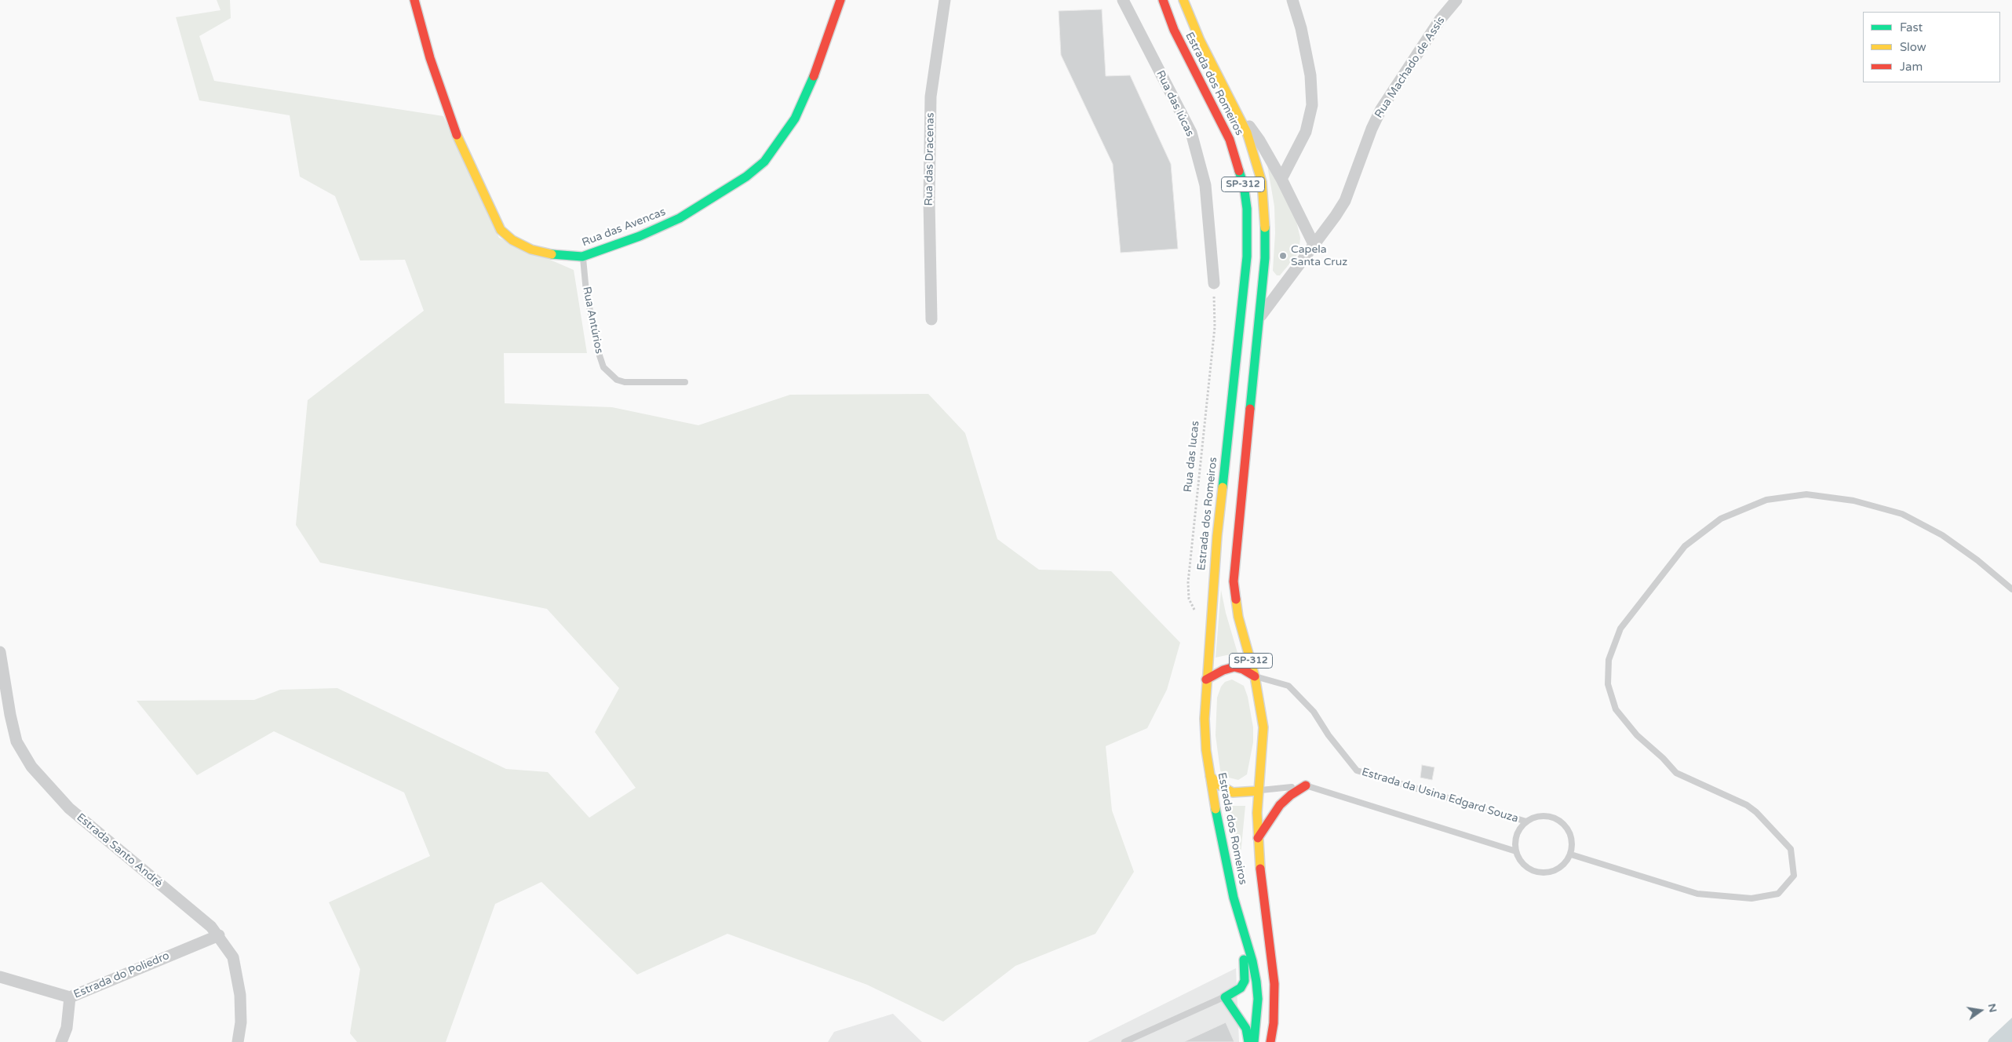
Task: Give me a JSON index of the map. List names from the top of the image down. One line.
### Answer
{"streets":{"main road":["Estrada dos Romeiros","SP-312","Rua das Avencas"],"street":["Rua Machado de Assis","Rua das Iúcas","Rua das Dracenas","Estrada Santo André","Estrada do Poliedro"],"lane":["Rua Antúrios","Estrada da Usina Edgard Souza"],"path":["Rua das Iucas"]},"crossings":[["Rua Machado de Assis","Estrada dos Romeiros"],["Estrada dos Romeiros","Rua das Iucas"],["Estrada dos Romeiros","Estrada da Usina Edgard Souza"],["Rua das Iúcas","Rua das Iucas"],["Rua das Avencas","Rua Antúrios"],["Estrada Santo André","Estrada do Poliedro"]],"places":["Capela Santa Cruz"],"legend":["Fast","Slow","Jam"],"north":"right"}
